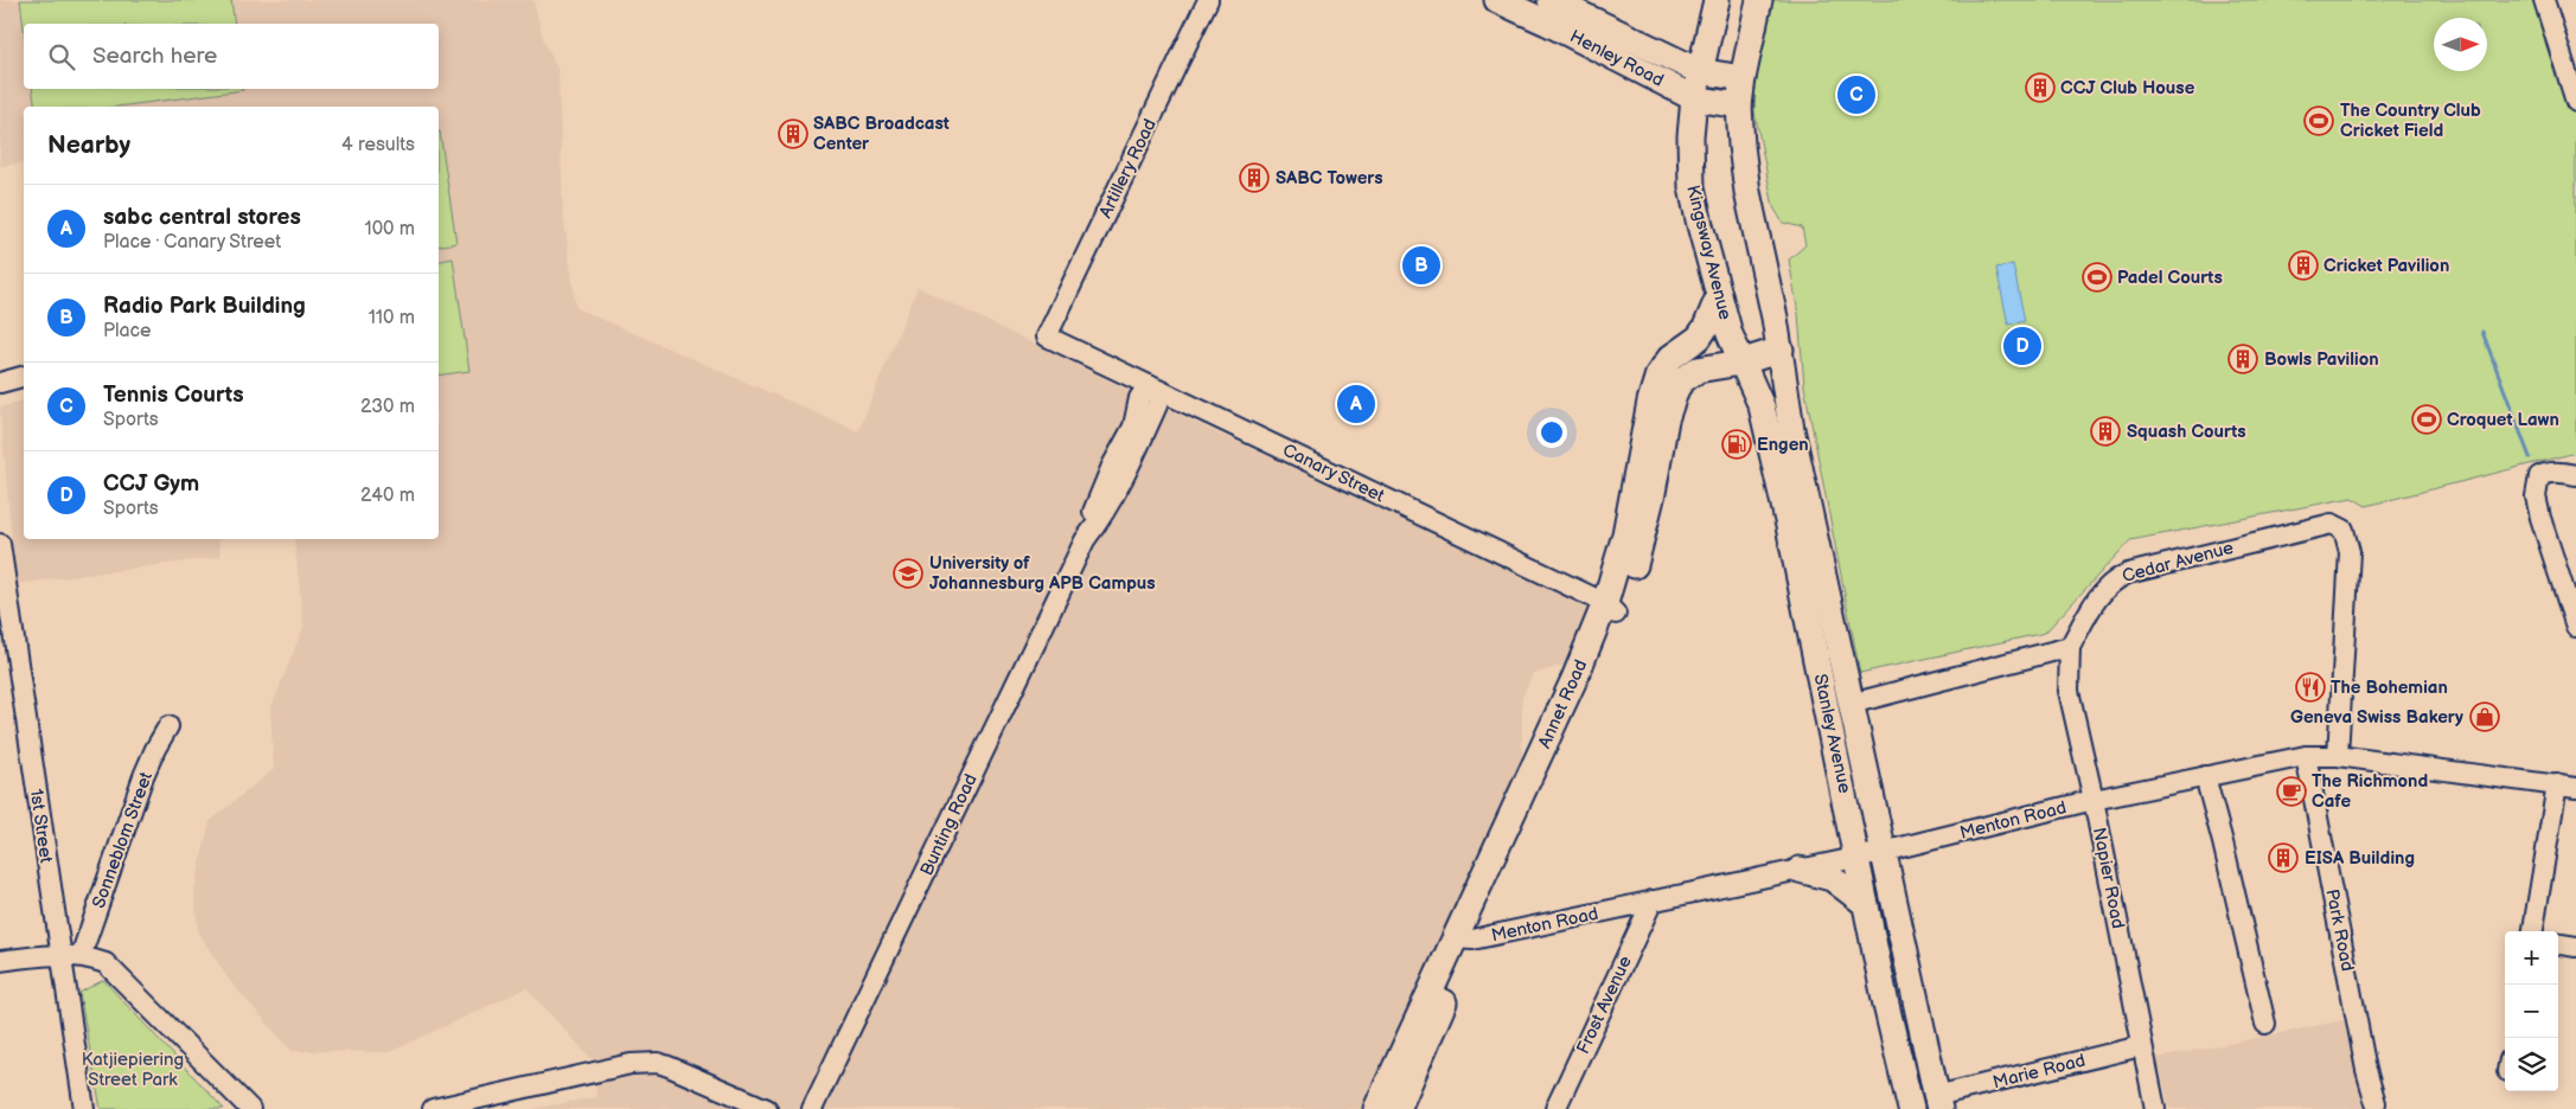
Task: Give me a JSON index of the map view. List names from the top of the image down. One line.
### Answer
{"streets":{"main road":["Henley Road","Kingsway Avenue","Annet Road","Stanley Avenue"],"street":["Artillery Road","Canary Street","Cedar Avenue","Menton Road","Bunting Road","1st Street","Sonneblom Street","Napier Road","Park Road","Frost Avenue","Marie Road"]},"crossings":[["Henley Road","Kingsway Avenue"],["Artillery Road","Canary Street"],["Kingsway Avenue","Annet Road"],["Kingsway Avenue","Stanley Avenue"],["Canary Street","Annet Road"],["Canary Street","Bunting Road"],["Cedar Avenue","Menton Road"],["Cedar Avenue","Napier Road"],["Annet Road","Stanley Avenue"],["Annet Road","Menton Road"],["Stanley Avenue","Menton Road"],["Stanley Avenue","Marie Road"],["Menton Road","Napier Road"],["Menton Road","Park Road"],["Menton Road","Frost Avenue"],["Napier Road","Marie Road"]],"parks":["Katjiepiering Street Park"],"places":{"building":["CCJ Club House","SABC Broadcast Center","SABC Towers","Cricket Pavilion","Bowls Pavilion","Squash Courts","EISA Building"],"sports":["The Country Club Cricket Field","Padel Courts","Croquet Lawn"],"fuel station":["Engen"],"school or university":["University of Johannesburg APB Campus"],"restaurant":["The Bohemian"],"shop":["Geneva Swiss Bakery"],"cafe":["The Richmond Cafe"]},"north":"right","page":{"search":"Search here","pins":["C","B","D","A"],"heading":["Nearby","4 results"],"list":[{"mark":"A","name":"sabc central stores","note":"Place · Canary Street","value":"100 m"},{"mark":"B","name":"Radio Park Building","note":"Place","value":"110 m"},{"mark":"C","name":"Tennis Courts","note":"Sports","value":"230 m"},{"mark":"D","name":"CCJ Gym","note":"Sports","value":"240 m"}],"map_buttons":["+","−"]}}
